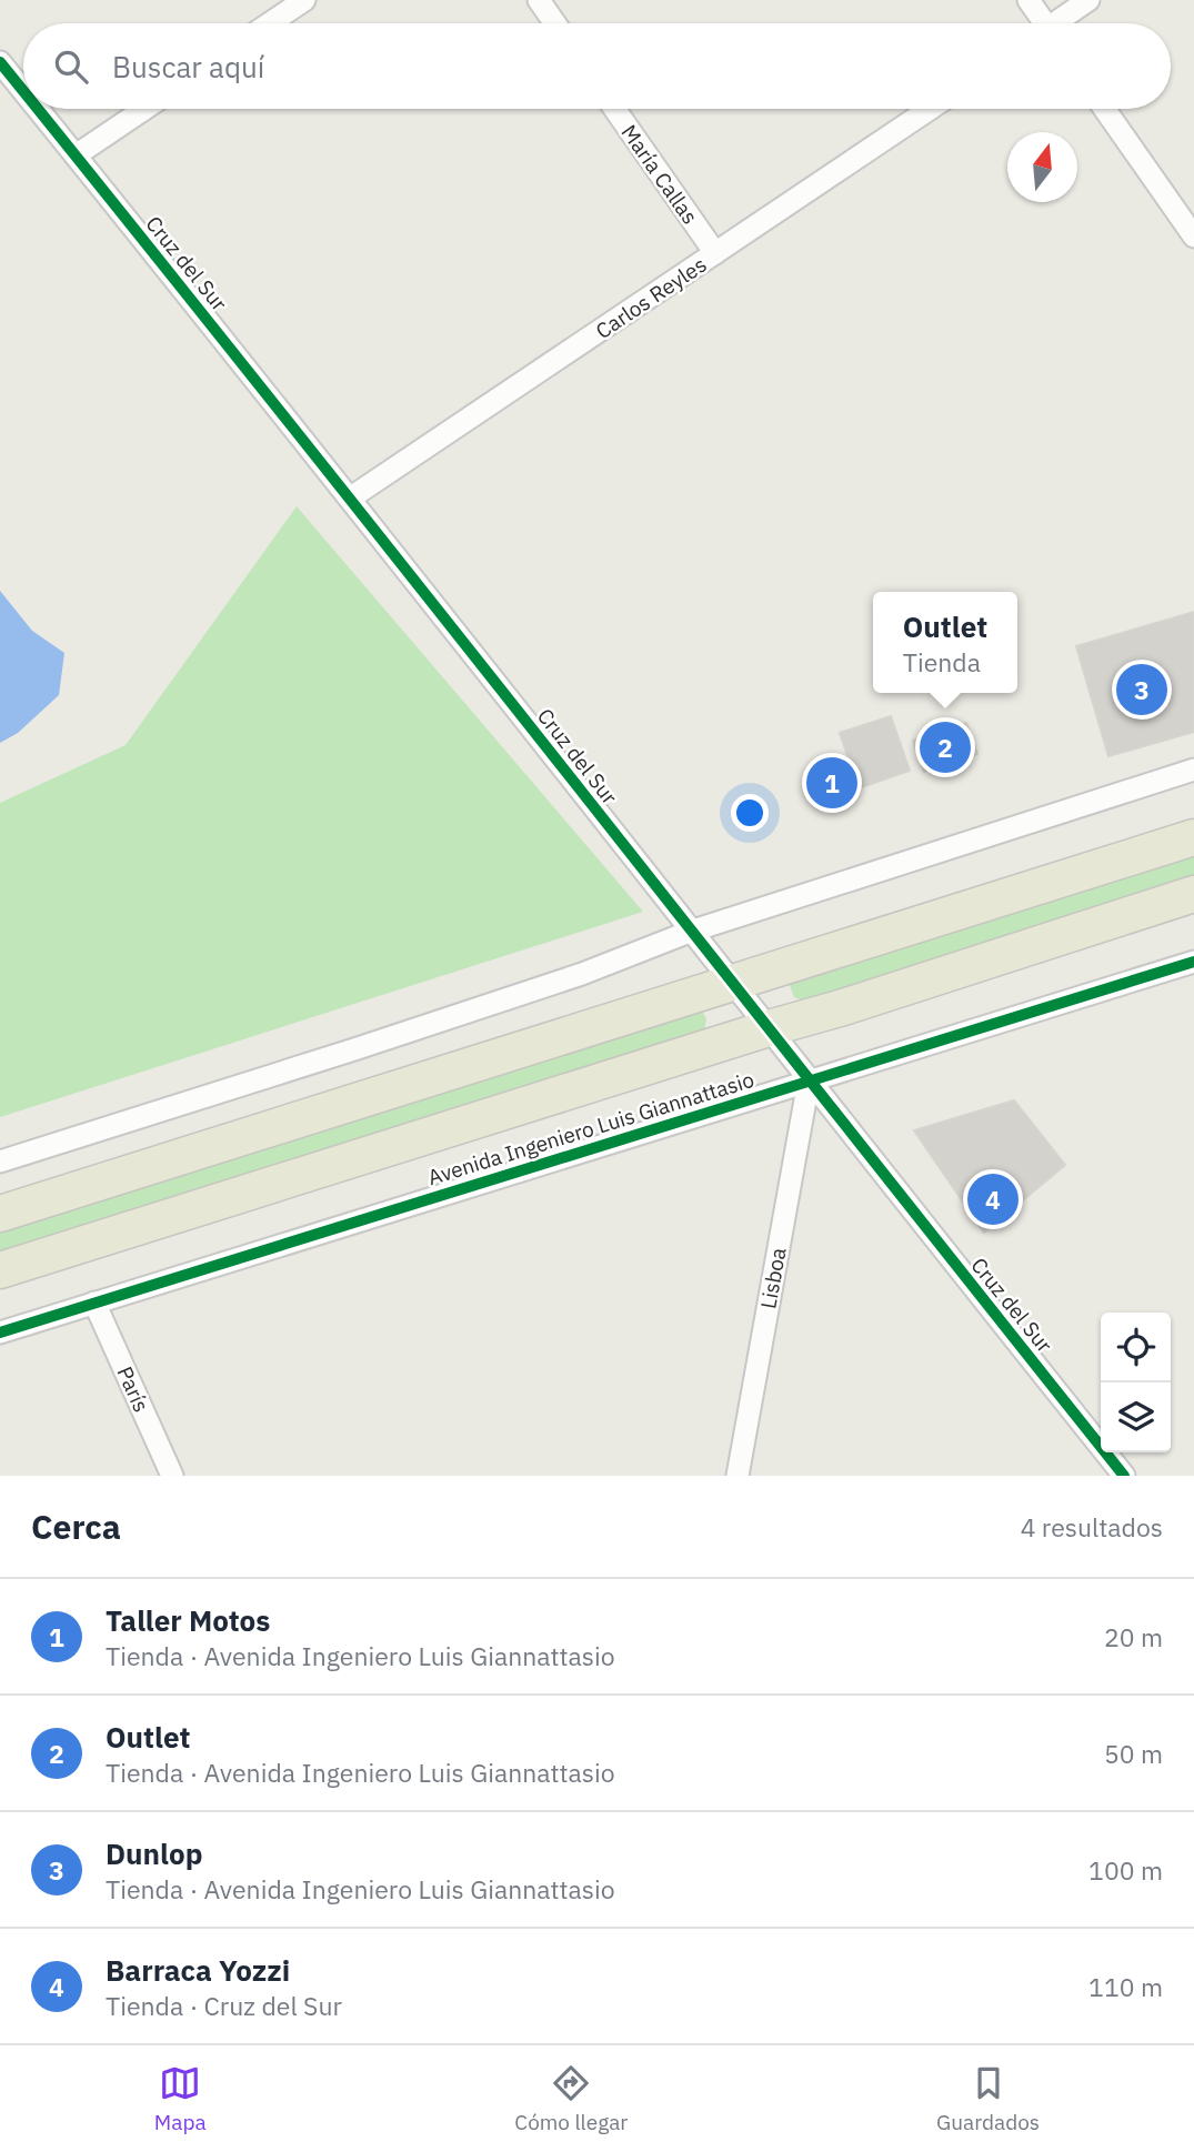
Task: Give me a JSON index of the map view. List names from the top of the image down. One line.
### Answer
{"streets":{"main road":["Avenida Ingeniero Luis Giannattasio"],"street":["María Callas","Cruz del Sur","Carlos Reyles","Lisboa","París"]},"crossings":[["María Callas","Carlos Reyles"],["Cruz del Sur","Carlos Reyles"],["Cruz del Sur","Avenida Ingeniero Luis Giannattasio"],["Cruz del Sur","Lisboa"],["Avenida Ingeniero Luis Giannattasio","Lisboa"],["Avenida Ingeniero Luis Giannattasio","París"]],"north":"top","page":{"search":"Buscar aquí","popup":["Outlet","Tienda"],"pins":["3","2","1","4"],"heading":["Cerca","4 resultados"],"list":[{"mark":"1","name":"Taller Motos","note":"Tienda · Avenida Ingeniero Luis Giannattasio","value":"20 m"},{"mark":"2","name":"Outlet","note":"Tienda · Avenida Ingeniero Luis Giannattasio","value":"50 m"},{"mark":"3","name":"Dunlop","note":"Tienda · Avenida Ingeniero Luis Giannattasio","value":"100 m"},{"mark":"4","name":"Barraca Yozzi","note":"Tienda · Cruz del Sur","value":"110 m"}],"nav":["Mapa","Cómo llegar","Guardados"]}}
